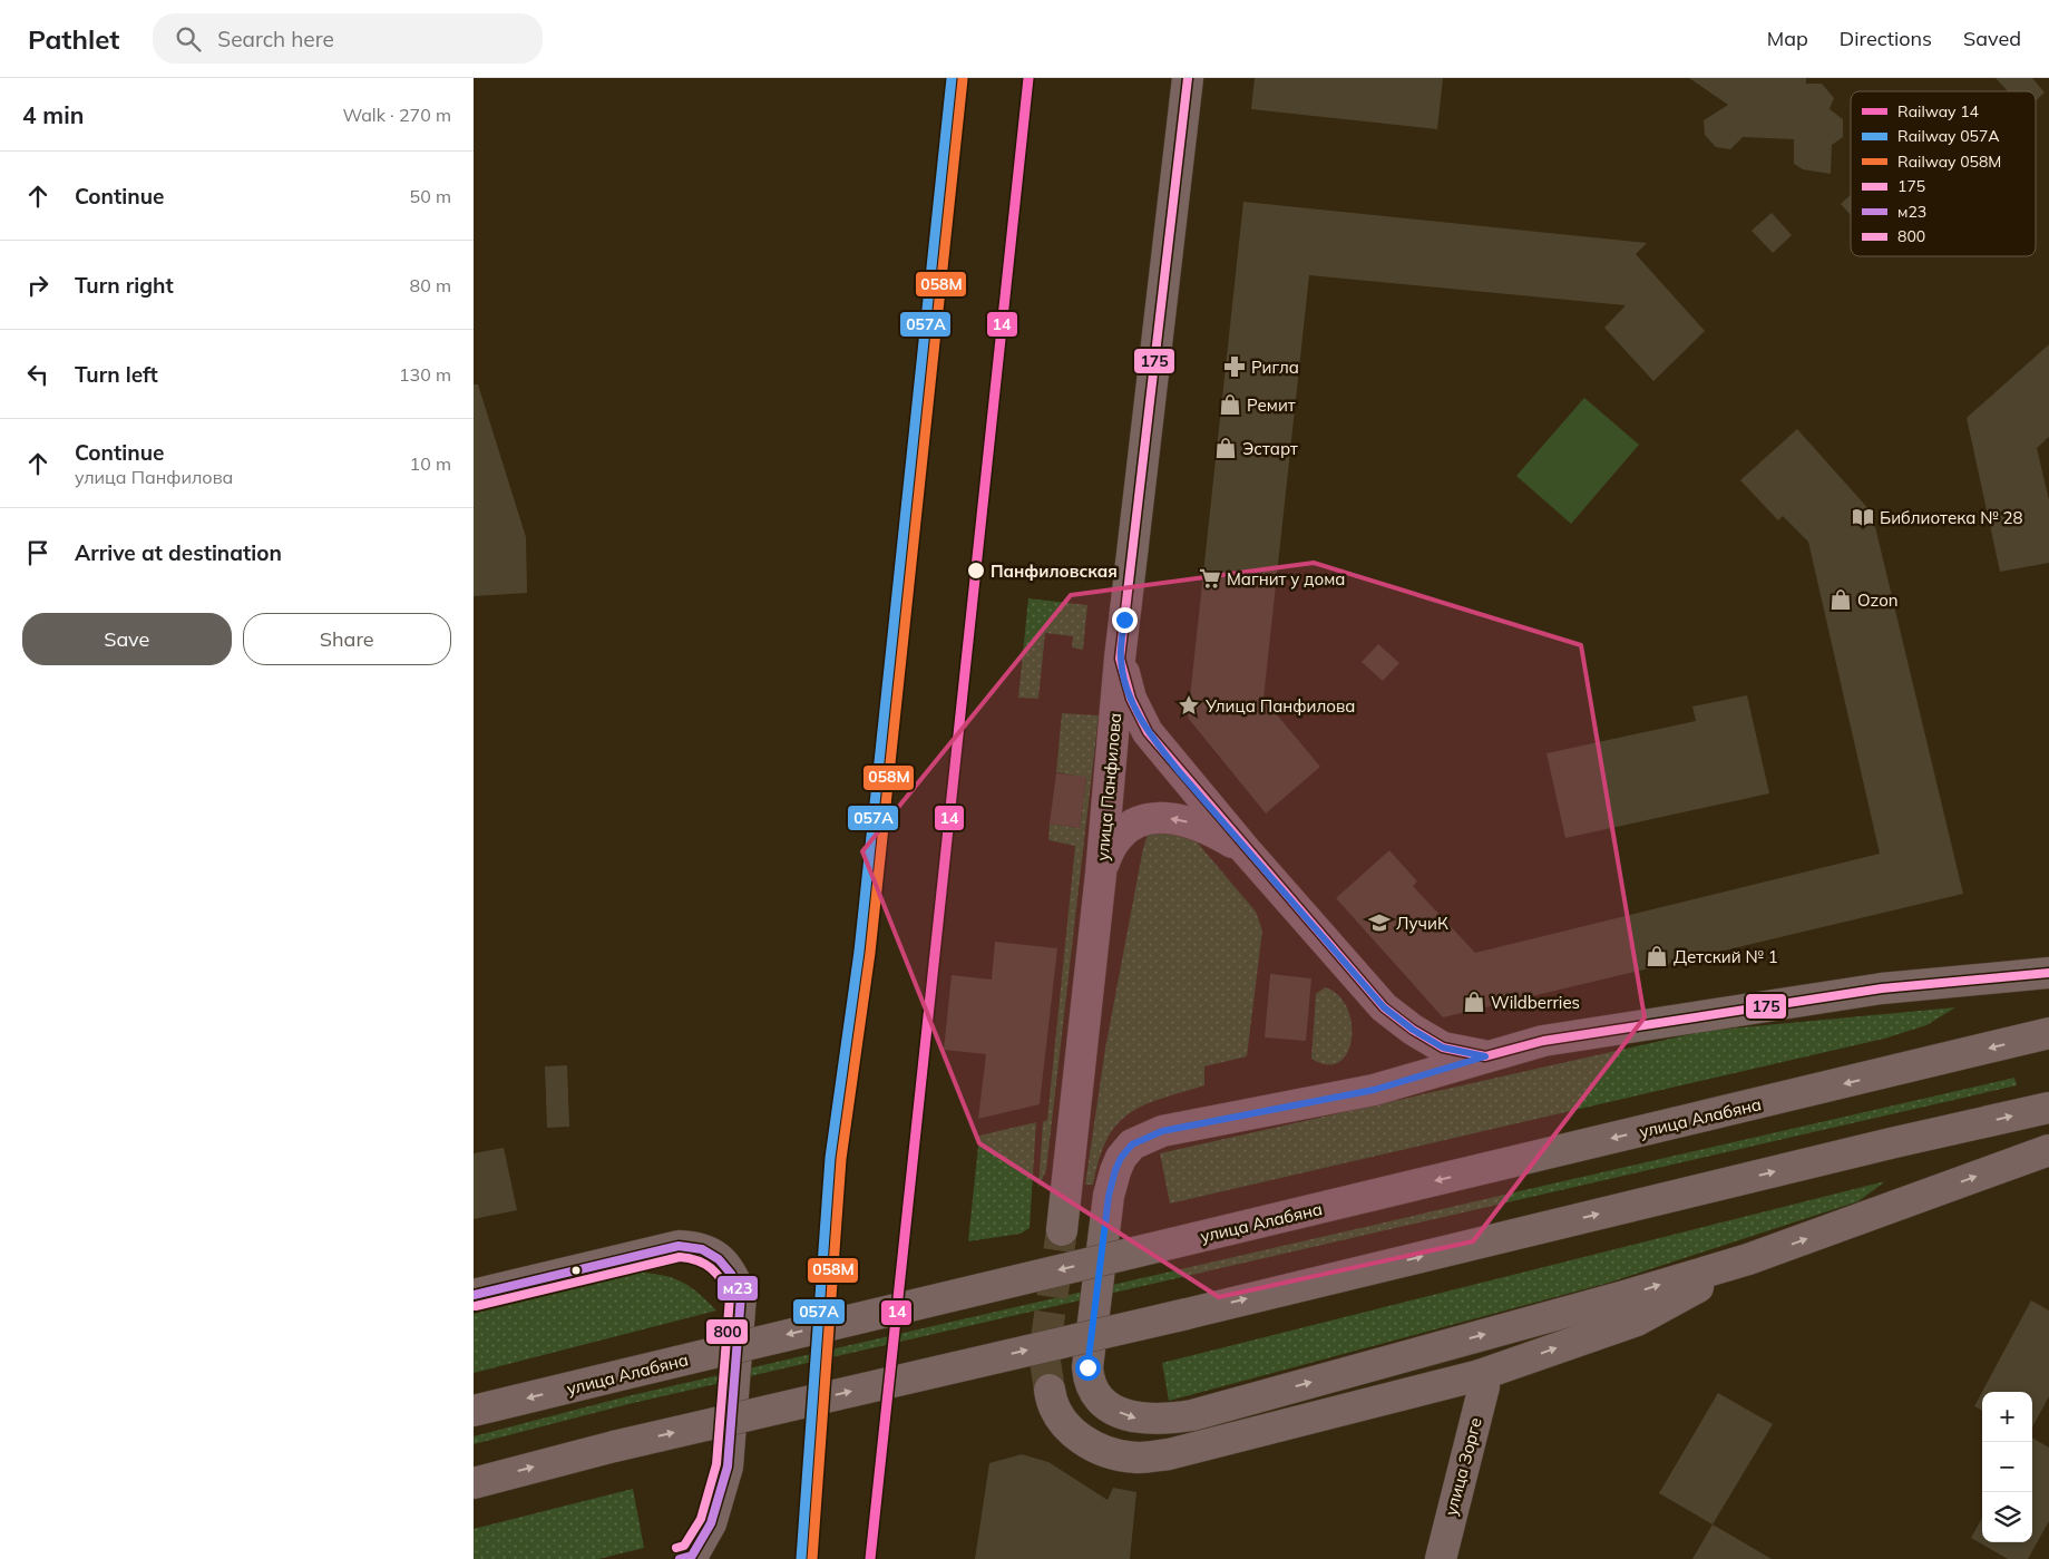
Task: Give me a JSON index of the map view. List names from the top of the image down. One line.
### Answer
{"streets":{"main road":["улица Панфилова","улица Алабяна","улица Зорге"]},"places":{"pharmacy":["Ригла"],"shop":["Ремит","Эстарт","Ozon","Детский № 1","Wildberries"],"library":["Библиотека № 28"],"other":["Панфиловская"],"supermarket":["Магнит у дома"],"place":["Улица Панфилова"],"school or university":["ЛучиК"]},"lines":["rail line 14","rail line 057А","transit line 175","rail line 058М","transit line м23","transit line 800"],"legend":["Railway 14","Railway 057А","Railway 058М","175","м23","800"],"page":{"header":"Pathlet","search":"Search here","nav":["Map","Directions","Saved"],"heading":["4 min","Walk · 270 m"],"list":[["Continue","50 m"],["Turn right","80 m"],["Turn left","130 m"],["Continue","улица Панфилова","10 m"],"Arrive at destination"],"buttons":["Save","Share"],"map_buttons":["+","−"]}}
